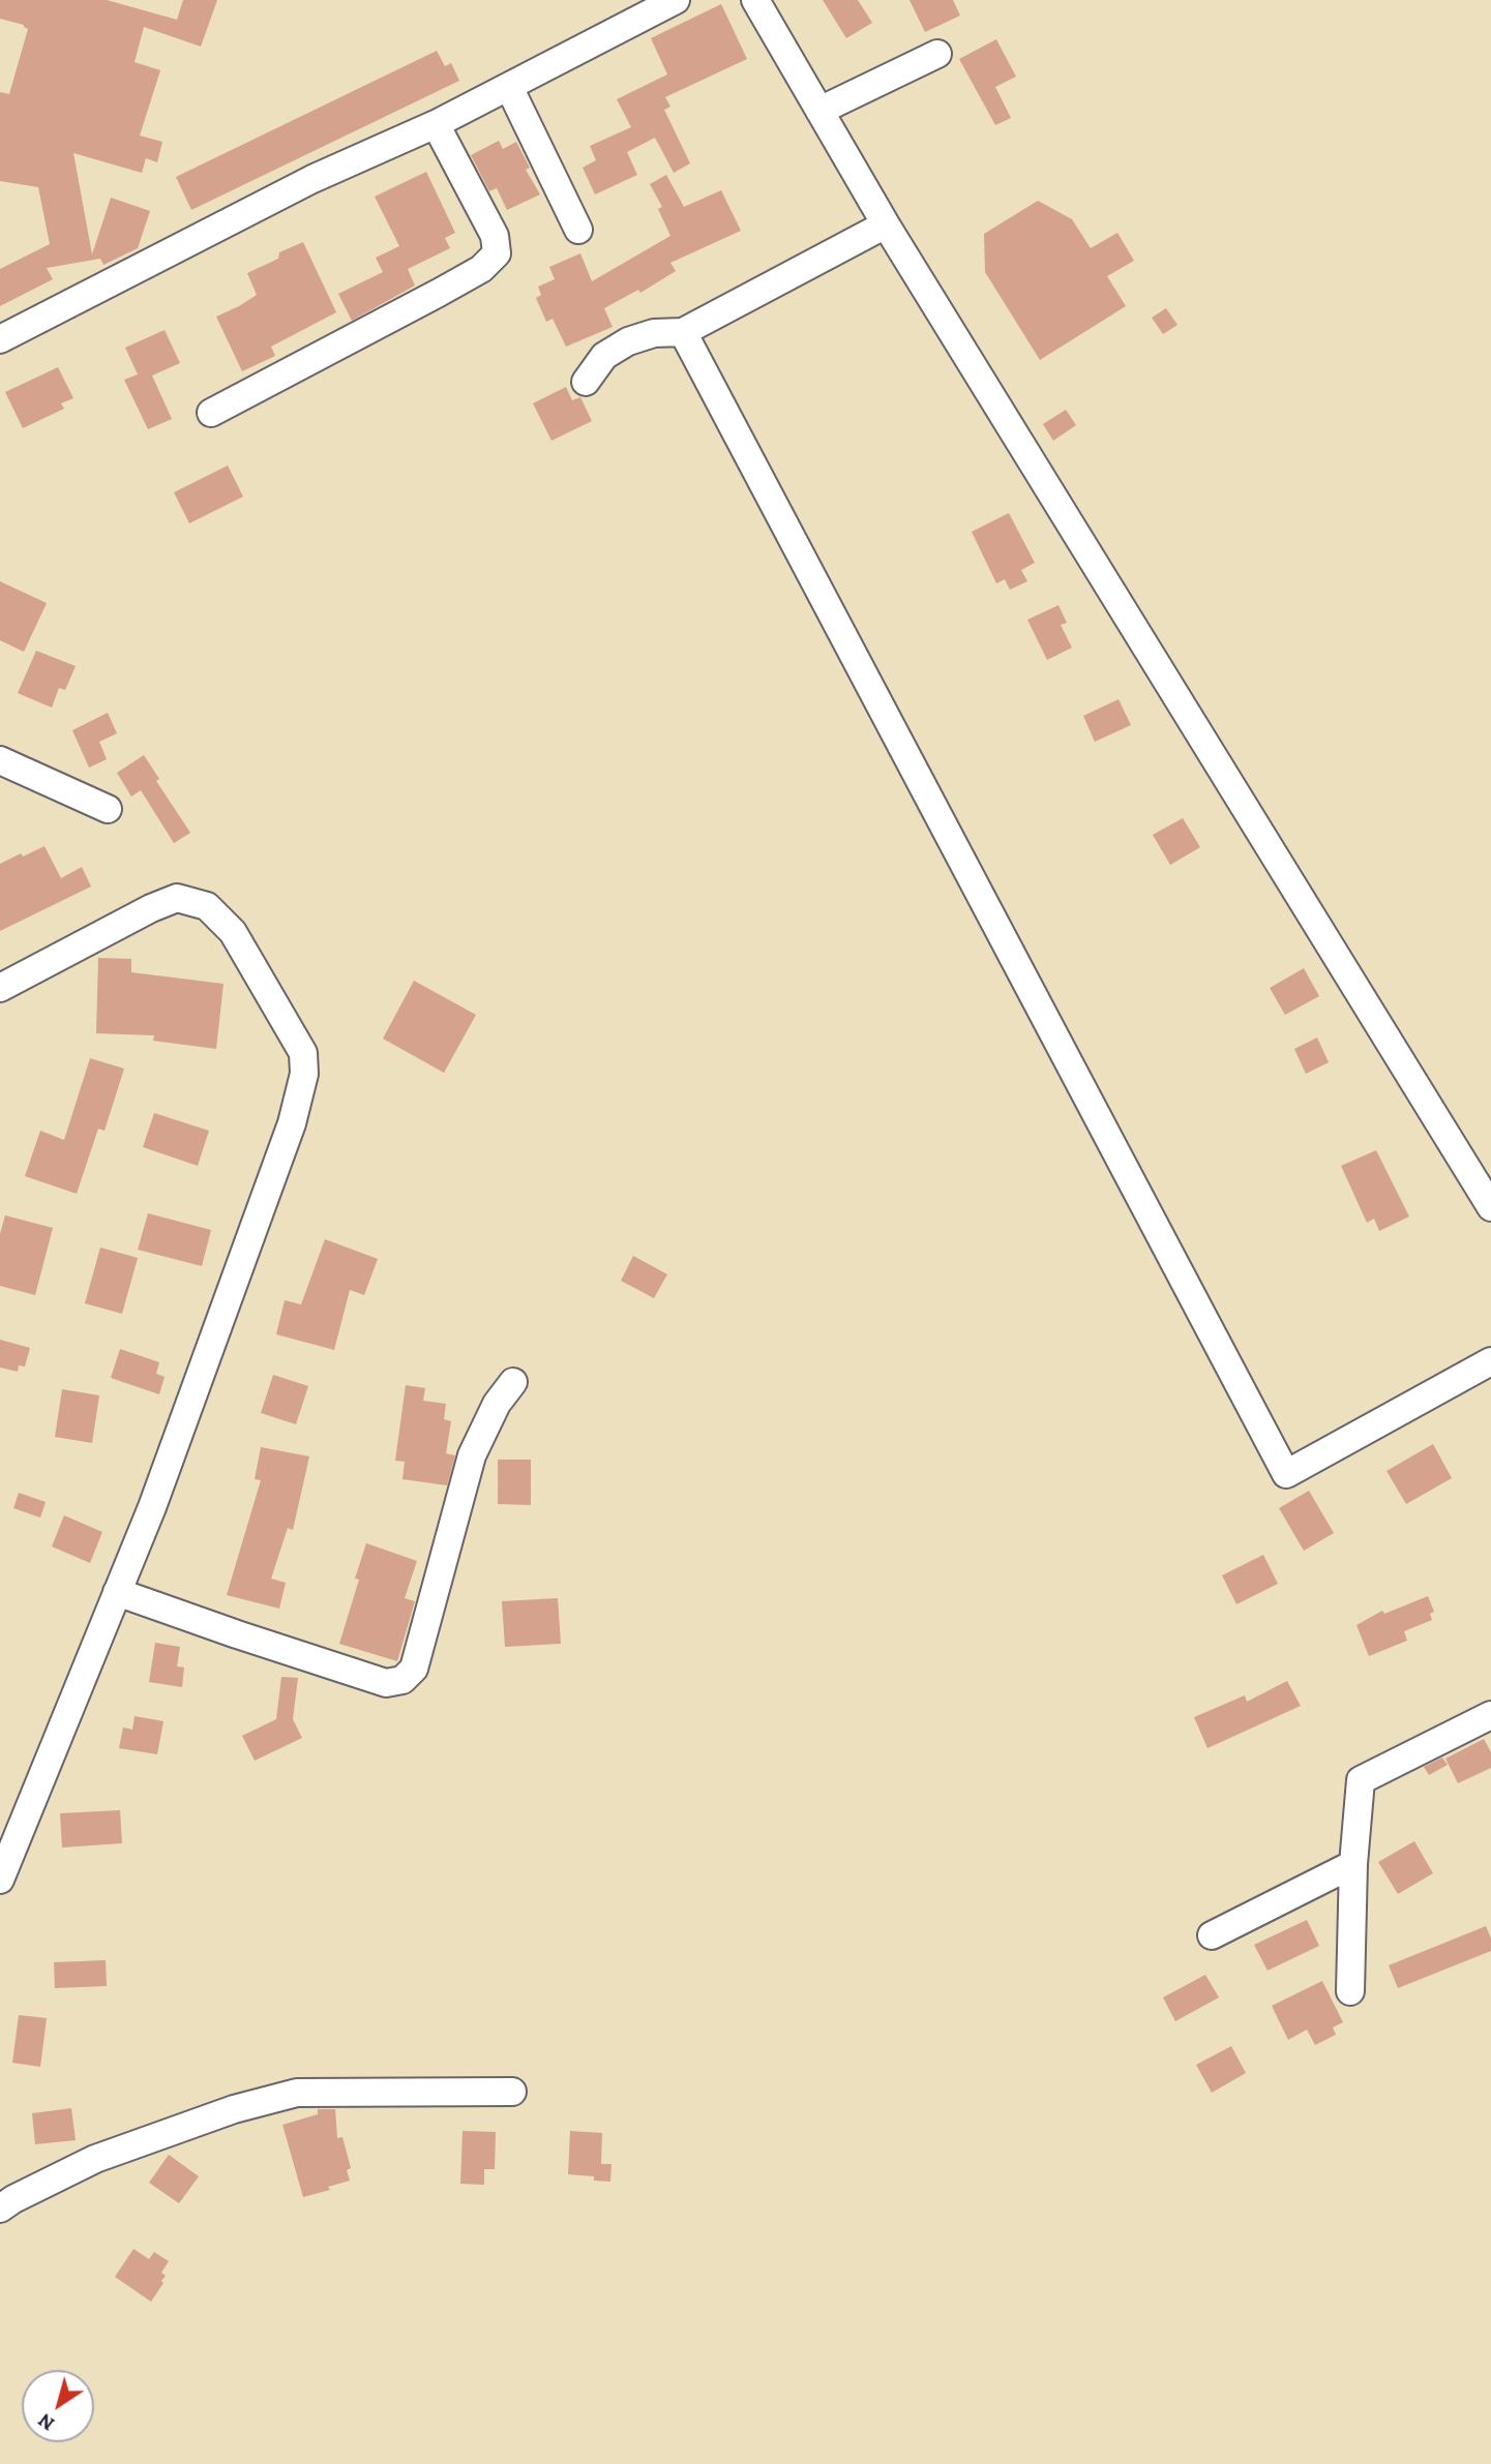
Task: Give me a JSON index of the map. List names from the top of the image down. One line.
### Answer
{"north":"bottom left"}
